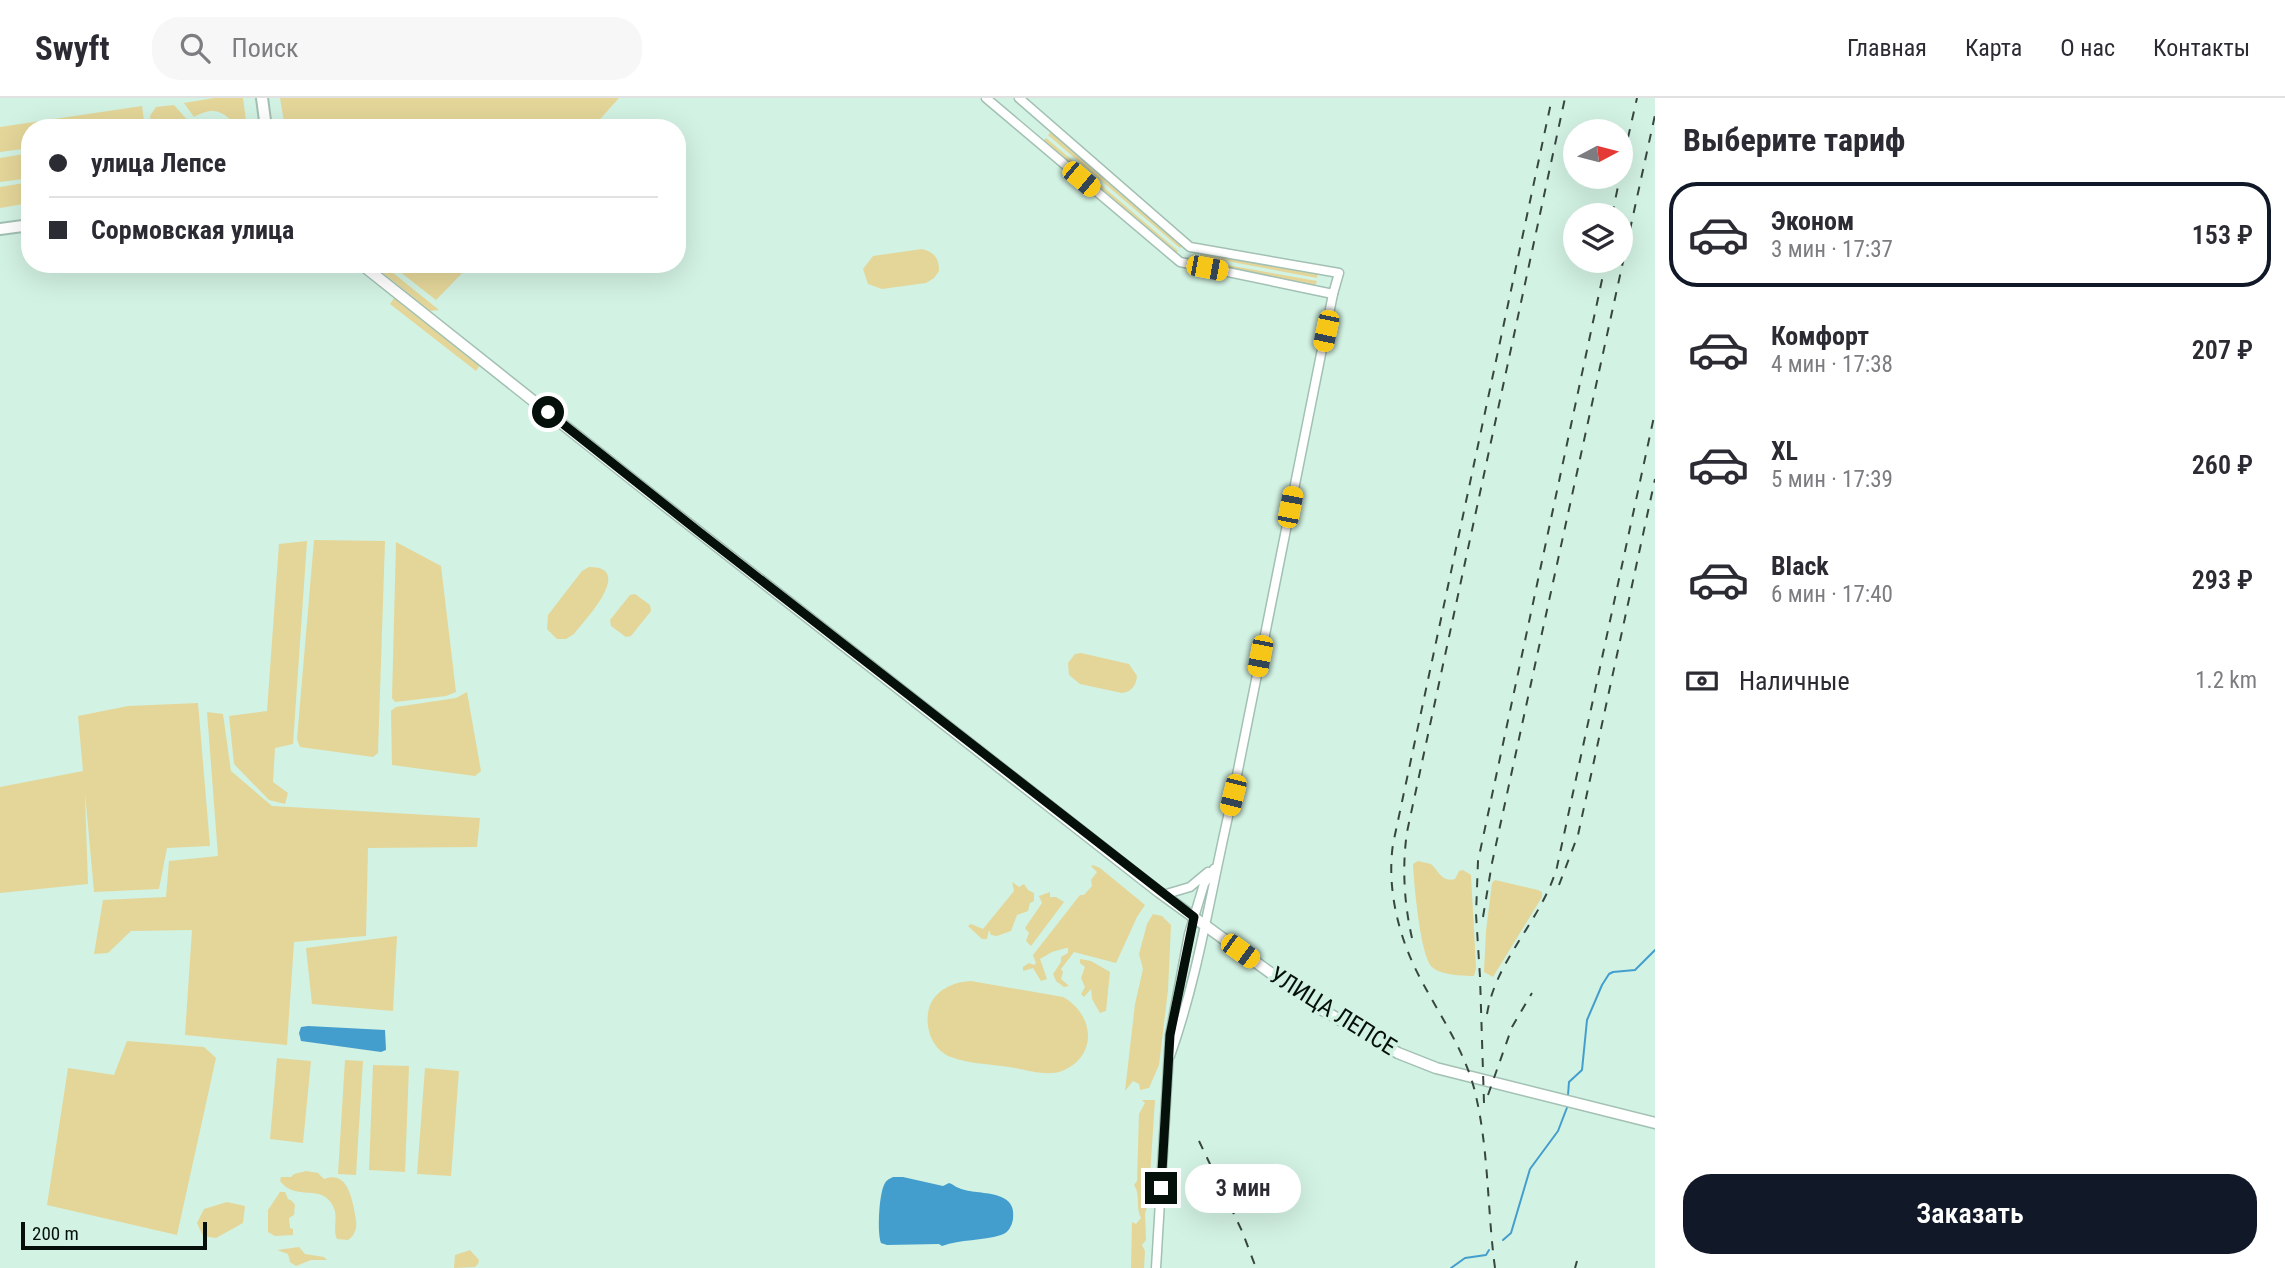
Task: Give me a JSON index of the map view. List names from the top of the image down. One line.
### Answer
{"streets":{"main road":["УЛИЦА ЛЕПСЕ"]},"scale_bar":"200 m","north":"right","page":{"header":"Swyft","search":"Поиск","nav":["Главная","Карта","О нас","Контакты"],"heading":"Выберите тариф","banner":["улица Лепсе","Сормовская улица"],"list":[{"name":"Эконом","note":"3 мин · 17:37","value":"153 ₽"},{"name":"Комфорт","note":"4 мин · 17:38","value":"207 ₽"},{"name":"XL","note":"5 мин · 17:39","value":"260 ₽"},{"name":"Black","note":"6 мин · 17:40","value":"293 ₽"}],"pay":["Наличные","1.2 km"],"buttons":"Заказать","bubble":"3 мин","scale":"200 m"}}
